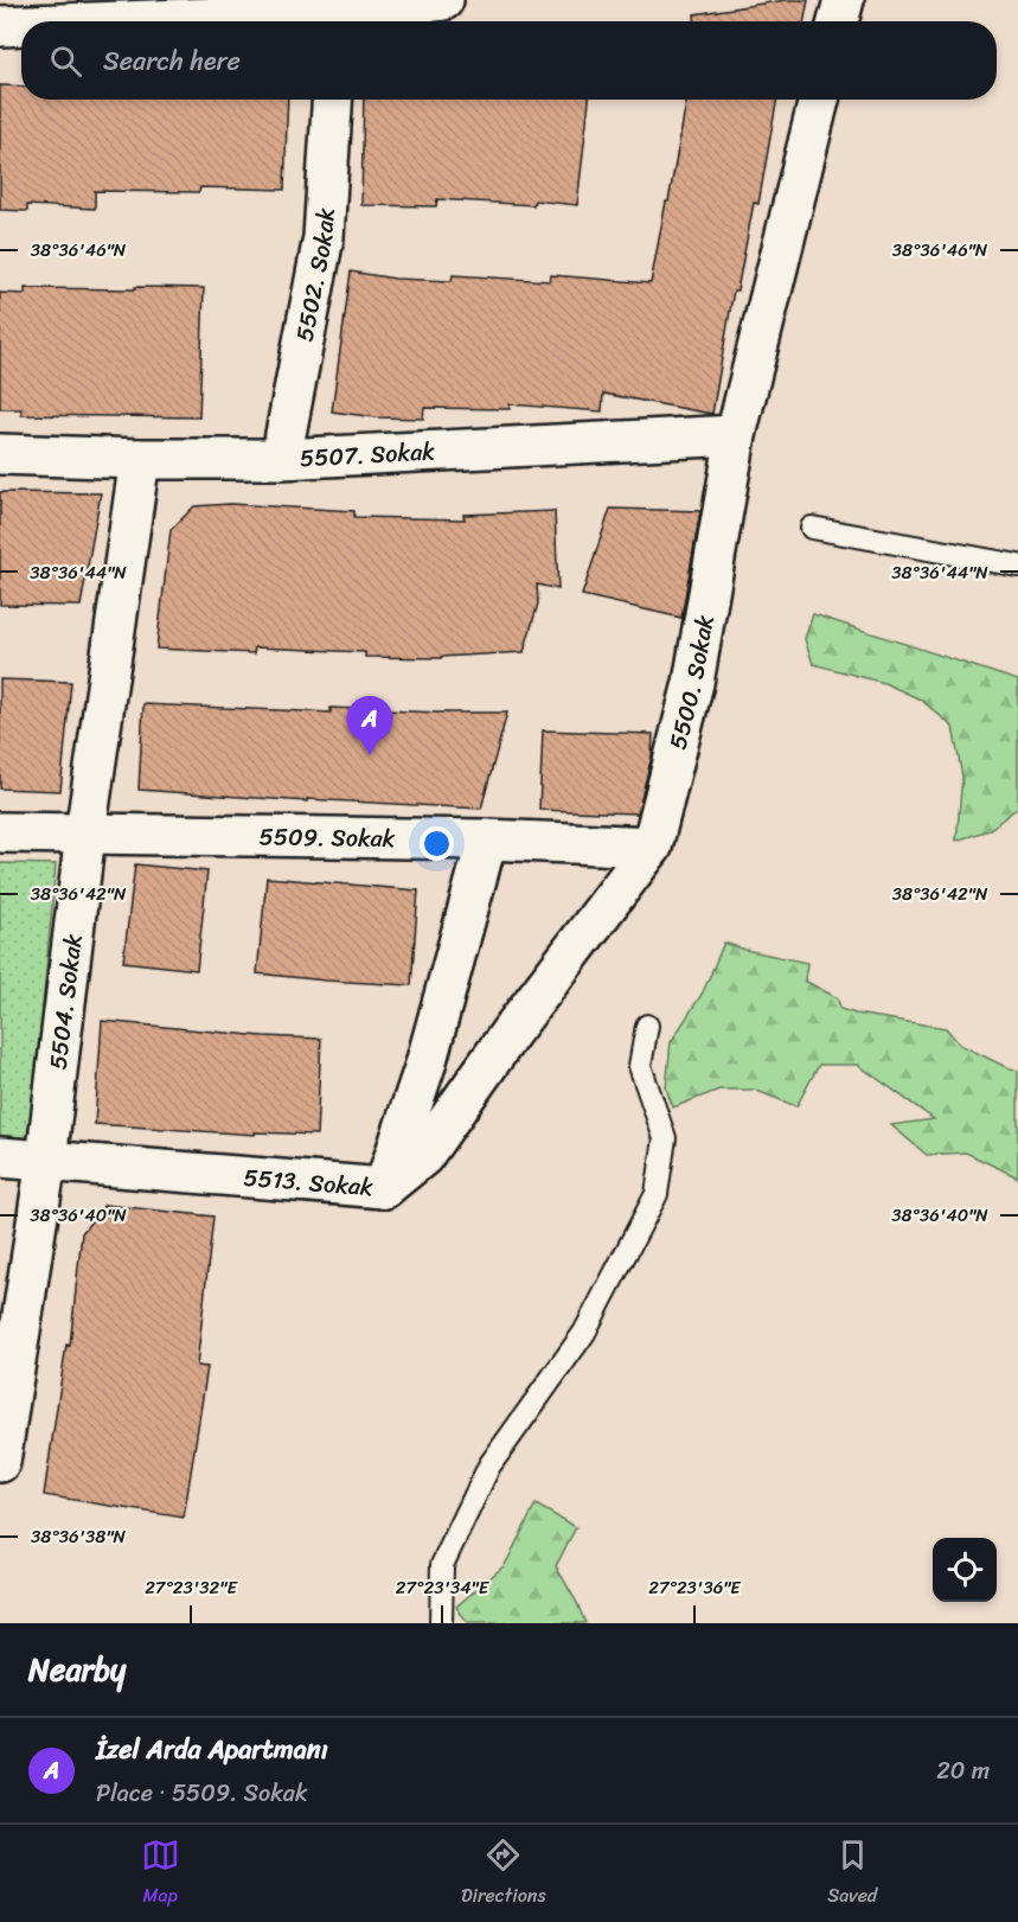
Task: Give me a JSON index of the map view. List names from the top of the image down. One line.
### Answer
{"streets":{"street":["5502. Sokak","5507. Sokak","5500. Sokak","5509. Sokak","5504. Sokak","5513. Sokak"]},"crossings":[["5502. Sokak","5507. Sokak"],["5507. Sokak","5500. Sokak"],["5507. Sokak","5504. Sokak"],["5500. Sokak","5509. Sokak"],["5500. Sokak","5513. Sokak"],["5509. Sokak","5504. Sokak"],["5509. Sokak","5513. Sokak"],["5504. Sokak","5513. Sokak"]],"page":{"search":"Search here","pins":"A","heading":"Nearby","list":[{"mark":"A","name":"İzel Arda Apartmanı","note":"Place · 5509. Sokak","value":"20 m"}],"nav":["Map","Directions","Saved"]},"coordinates":["38°36'46\"N","38°36'44\"N","38°36'42\"N","38°36'40\"N","38°36'38\"N","27°23'32\"E","27°23'34\"E","27°23'36\"E"]}
